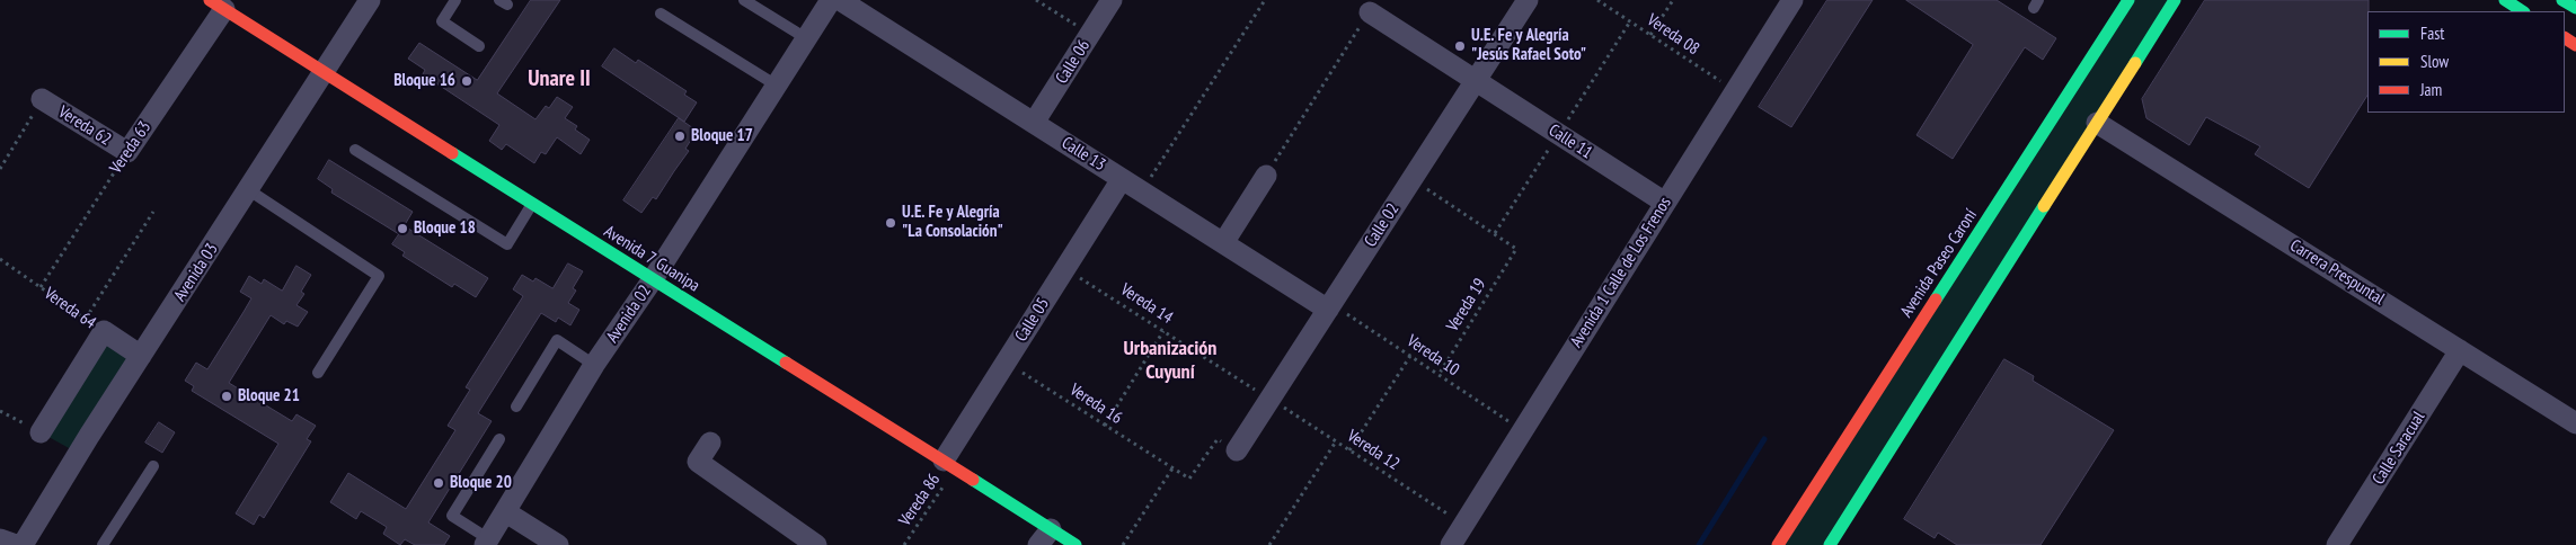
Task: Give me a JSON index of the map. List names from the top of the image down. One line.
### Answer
{"streets":{"street":["Calle 06","Vereda 62","Calle 11","Vereda 63","Calle 13","Calle 02","Avenida 7 Guanipa","Avenida Paseo Caroní","Avenida 03","Avenida 1 Calle de Los Frenos","Carrera Prespuntal","Vereda 64","Avenida 02","Calle 05","Calle Saracual"],"path":["Vereda 08","Vereda 14","Vereda 19","Vereda 10","Vereda 16","Vereda 12","Vereda 86"]},"crossings":[["Vereda 08","Avenida 1 Calle de Los Frenos"],["Calle 06","Calle 13"],["Vereda 62","Vereda 63"],["Calle 11","Calle 02"],["Calle 11","Avenida 1 Calle de Los Frenos"],["Vereda 63","Avenida 7 Guanipa"],["Vereda 63","Vereda 64"],["Calle 13","Calle 02"],["Calle 13","Calle 05"],["Calle 13","Vereda 10"],["Calle 02","Vereda 14"],["Calle 02","Vereda 10"],["Calle 02","Vereda 12"],["Avenida 7 Guanipa","Avenida 03"],["Avenida 7 Guanipa","Avenida 02"],["Avenida 7 Guanipa","Calle 05"],["Avenida 7 Guanipa","Vereda 86"],["Avenida 03","Vereda 64"],["Avenida 1 Calle de Los Frenos","Vereda 10"],["Avenida 1 Calle de Los Frenos","Vereda 12"],["Carrera Prespuntal","Calle Saracual"],["Vereda 14","Calle 05"],["Vereda 14","Vereda 12"],["Vereda 19","Vereda 10"],["Calle 05","Vereda 16"],["Calle 05","Vereda 86"]],"districts":["Unare II","Urbanización Cuyuní"],"places":["U.E. Fe y Alegría \"Jesús Rafael Soto\"","Bloque 16","Bloque 17","U.E. Fe y Alegría \"La Consolación\"","Bloque 18","Bloque 21","Bloque 20"],"legend":["Fast","Slow","Jam"]}
